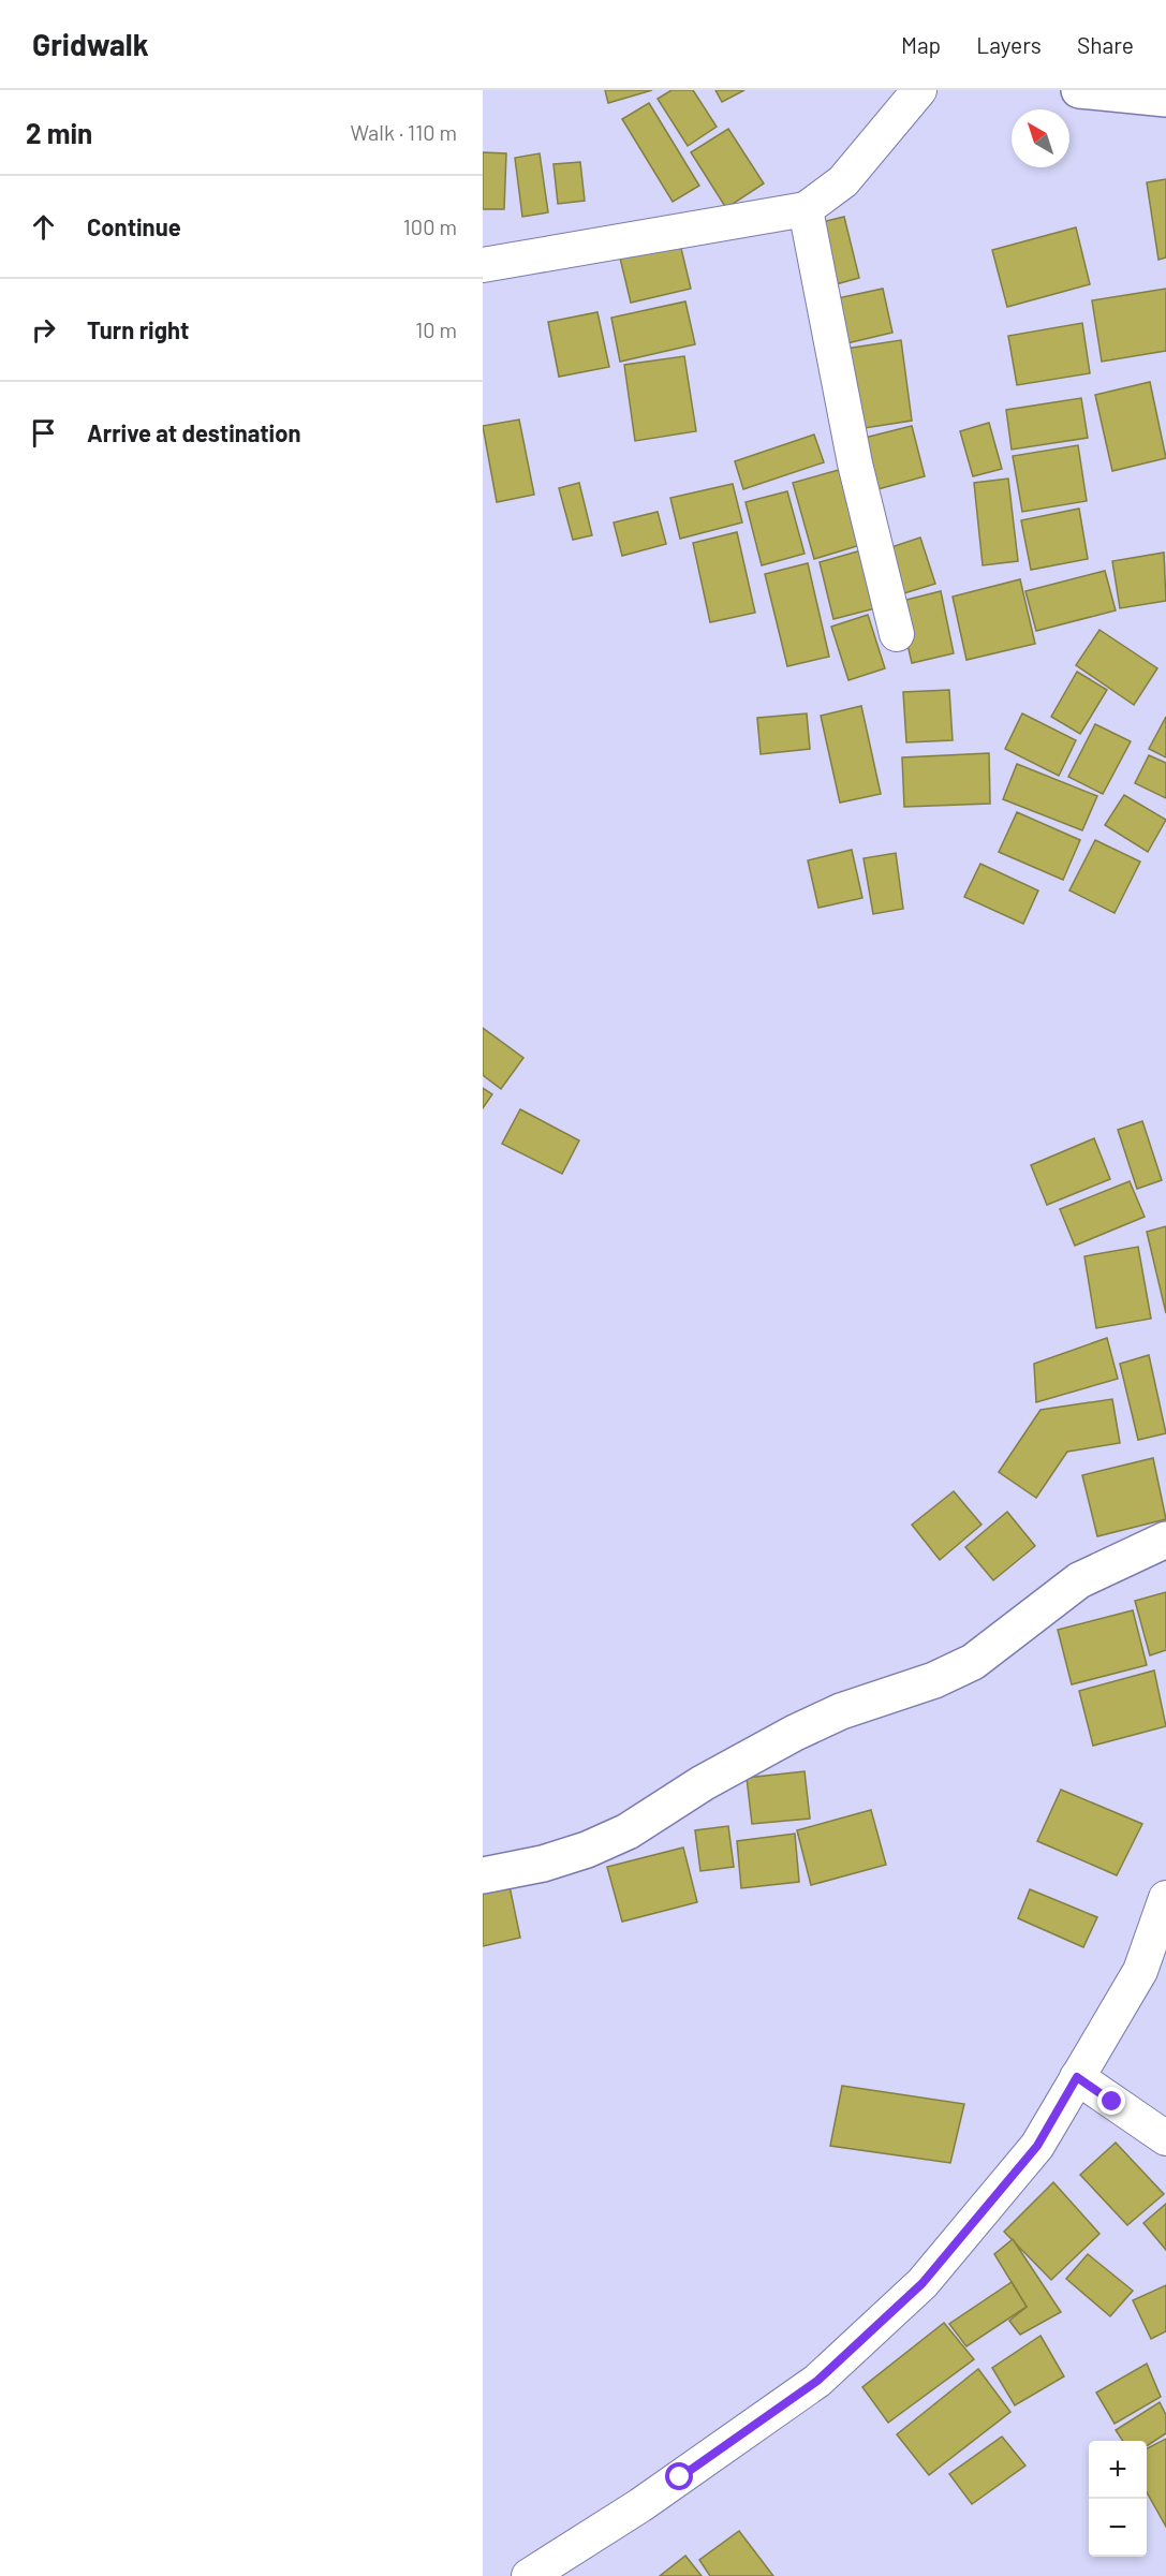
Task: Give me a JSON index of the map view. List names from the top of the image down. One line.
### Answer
{"north":"top left","page":{"header":"Gridwalk","nav":["Map","Layers","Share"],"heading":["2 min","Walk · 110 m"],"list":[["Continue","100 m"],["Turn right","10 m"],"Arrive at destination"],"map_buttons":["+","−"]}}
